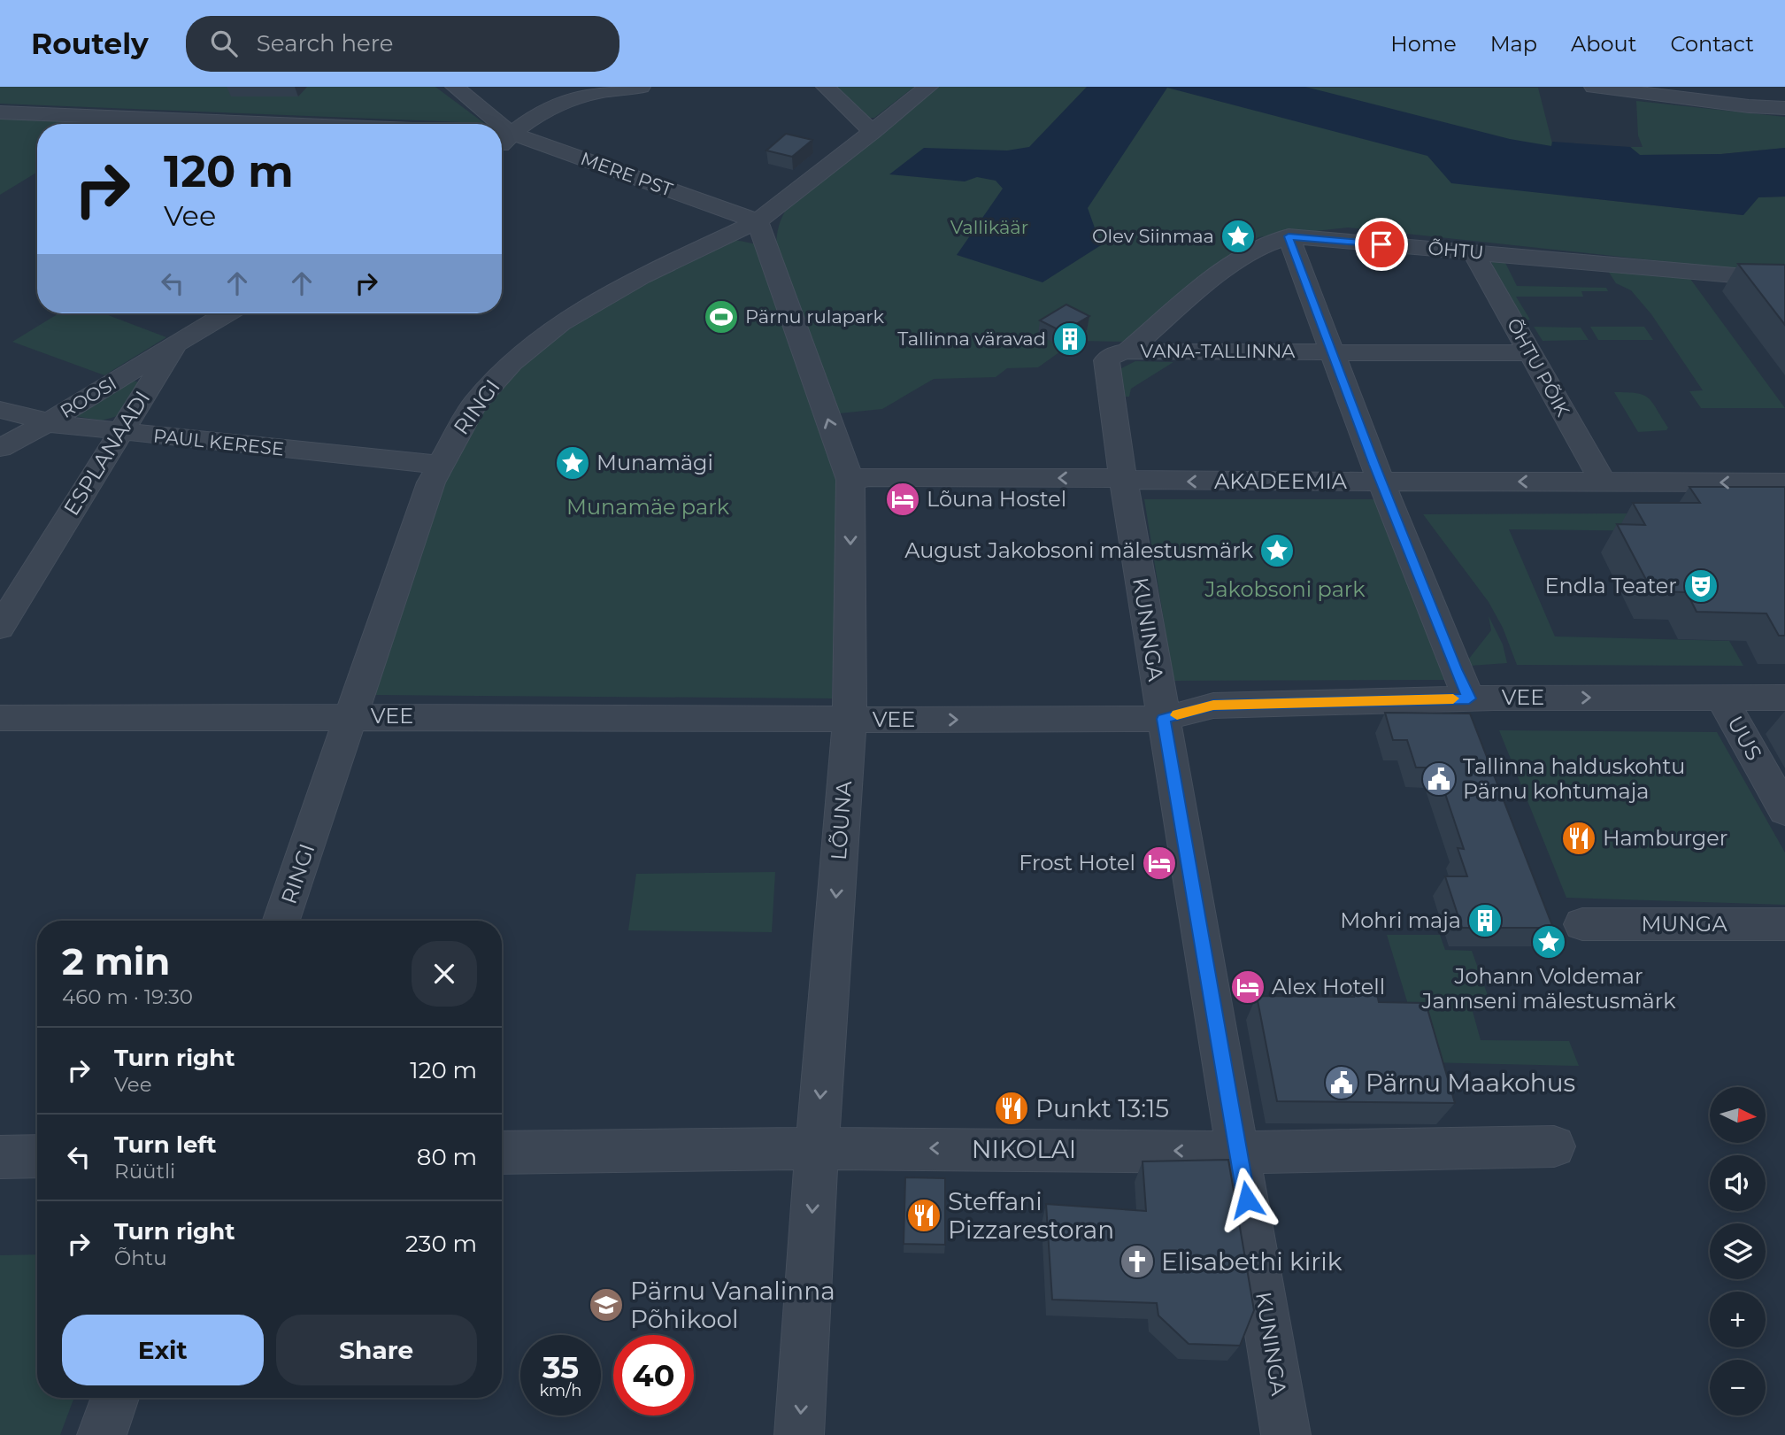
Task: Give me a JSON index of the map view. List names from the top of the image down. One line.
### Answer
{"streets":{"street":["MERE PST","ÕHTU","VANA-TALLINNA","ÕHTU PÕIK","ROOSI","RINGI","PAUL KERESE","ESPLANAADI","AKADEEMIA","KUNINGA","VEE","UUS","LÕUNA","MUNGA","NIKOLAI"]},"crossings":[["MERE PST","RINGI"],["MERE PST","LÕUNA"],["ÕHTU","VANA-TALLINNA"],["ÕHTU","ÕHTU PÕIK"],["ÕHTU","KUNINGA"],["VANA-TALLINNA","ÕHTU PÕIK"],["VANA-TALLINNA","KUNINGA"],["ÕHTU PÕIK","AKADEEMIA"],["ROOSI","PAUL KERESE"],["ROOSI","ESPLANAADI"],["RINGI","PAUL KERESE"],["RINGI","VEE"],["RINGI","LÕUNA"],["PAUL KERESE","ESPLANAADI"],["AKADEEMIA","KUNINGA"],["AKADEEMIA","LÕUNA"],["KUNINGA","VEE"],["KUNINGA","NIKOLAI"],["VEE","UUS"],["VEE","LÕUNA"],["LÕUNA","NIKOLAI"]],"one_way":["AKADEEMIA","NIKOLAI"],"parks":["Vallikäär","Munamäe park","Jakobsoni park"],"places":{"place":["Olev Siinmaa","Munamägi","August Jakobsoni mälestusmärk","Johann Voldemar Jannseni mälestusmärk"],"sports":["Pärnu rulapark"],"building":["Tallinna väravad","Mohri maja"],"hotel":["Lõuna Hostel","Frost Hotel","Alex Hotell"],"theatre":["Endla Teater"],"public building":["Tallinna halduskohtu Pärnu kohtumaja","Pärnu Maakohus"],"restaurant":["Hamburger","Punkt 13:15","Steffani Pizzarestoran"],"church":["Elisabethi kirik"],"school or university":["Pärnu Vanalinna Põhikool"]},"north":"right","page":{"header":"Routely","search":"Search here","nav":["Home","Map","About","Contact"],"turn":["120 m","Vee"],"heading":["2 min","460 m · 19:30"],"list":[{"name":"Turn right","note":"Vee","value":"120 m"},{"name":"Turn left","note":"Rüütli","value":"80 m"},{"name":"Turn right","note":"Õhtu","value":"230 m"}],"map_buttons":["+","−"],"buttons":["Exit","Share"],"speed":"35 km/h","limit":"40"}}
